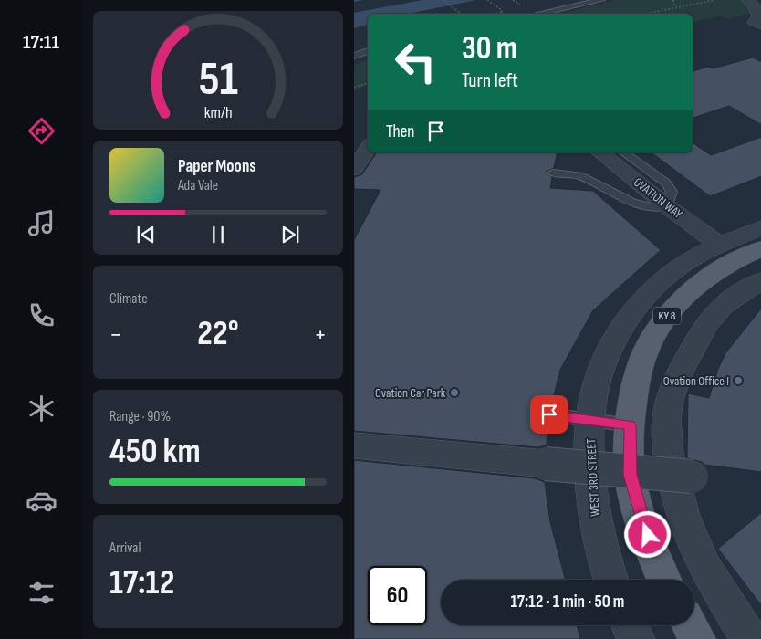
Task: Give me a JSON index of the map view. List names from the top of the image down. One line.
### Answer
{"streets":{"main road":["KY 8"],"street":["OVATION WAY","WEST 3RD STREET"]},"crossings":[["OVATION WAY","WEST 3RD STREET"]],"places":["Ovation Office I","Ovation Car Park"],"page":{"tabs":"17:11","turn":["30 m","Turn left"],"then":"Then","song":["Paper Moons","Ada Vale"],"tile":["Climate",["Range · 90%","450 km"],["Arrival","17:12"]],"heat":["−","22°","+"],"limit":"60","trip":"17:12 · 1 min · 50 m","gauge":["51","km/h"]}}
